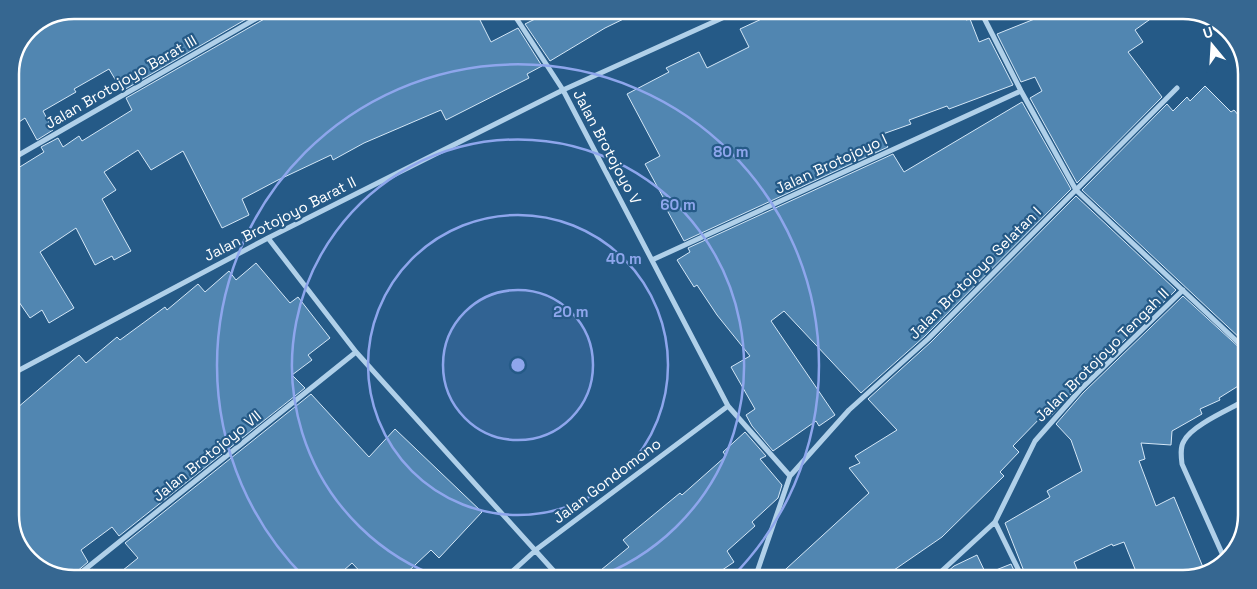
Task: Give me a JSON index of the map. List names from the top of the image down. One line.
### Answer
{"streets":{"street":["Jalan Brotojoyo Barat III","Jalan Brotojoyo V","Jalan Brotojoyo I","Jalan Brotojoyo Barat II","Jalan Brotojoyo Selatan I","Jalan Brotojoyo Tengah II","Jalan Brotojoyo VII","Jalan Gondomono"]},"crossings":[["Jalan Brotojoyo V","Jalan Brotojoyo I"],["Jalan Brotojoyo V","Jalan Brotojoyo Barat II"],["Jalan Brotojoyo V","Jalan Brotojoyo Selatan I"],["Jalan Brotojoyo V","Jalan Gondomono"]],"north":"top","rings":["80 m","60 m","40 m","20 m"]}
